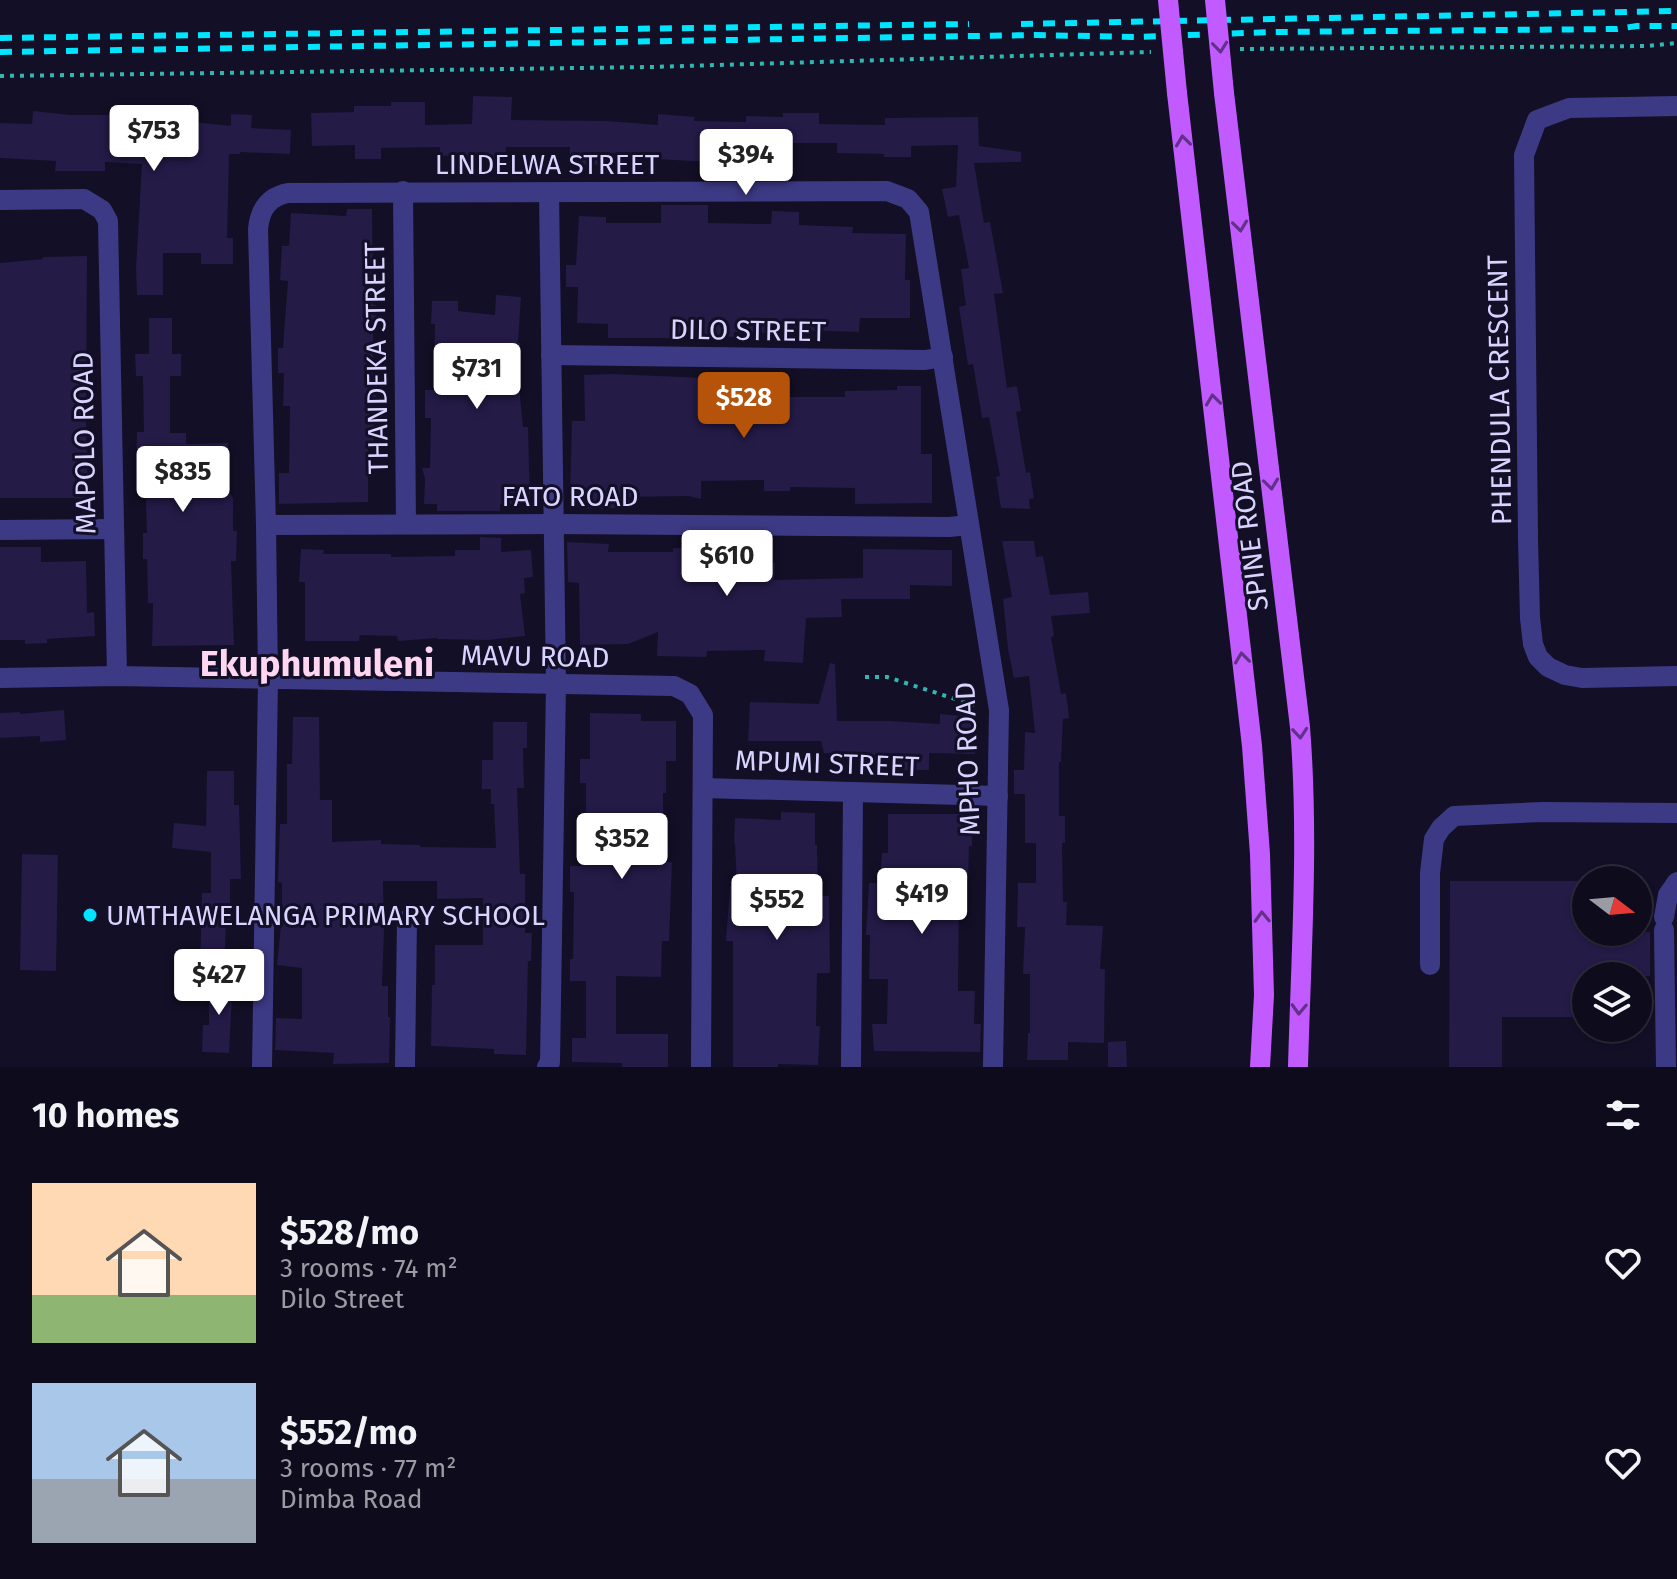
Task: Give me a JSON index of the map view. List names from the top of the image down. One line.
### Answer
{"streets":{"main road":["SPINE ROAD"],"street":["LINDELWA STREET","DILO STREET","THANDEKA STREET","PHENDULA CRESCENT","MAPOLO ROAD","FATO ROAD","MAVU ROAD","MPHO ROAD","MPUMI STREET"]},"crossings":[["LINDELWA STREET","DILO STREET"],["LINDELWA STREET","THANDEKA STREET"],["LINDELWA STREET","FATO ROAD"],["LINDELWA STREET","MPHO ROAD"],["DILO STREET","MPHO ROAD"],["THANDEKA STREET","FATO ROAD"],["MAPOLO ROAD","MAVU ROAD"],["FATO ROAD","MPHO ROAD"],["MAVU ROAD","MPUMI STREET"],["MPHO ROAD","MPUMI STREET"]],"districts":["Ekuphumuleni"],"places":["UMTHAWELANGA PRIMARY SCHOOL"],"north":"right","page":{"price":["$753","$394","$731","$528","$835","$610","$352","$419","$552","$427"],"heading":"10 homes","list":[{"name":"$528/mo","note":"3 rooms · 74 m² · Dilo Street"},{"name":"$552/mo","note":"3 rooms · 77 m² · Dimba Road"}]}}
